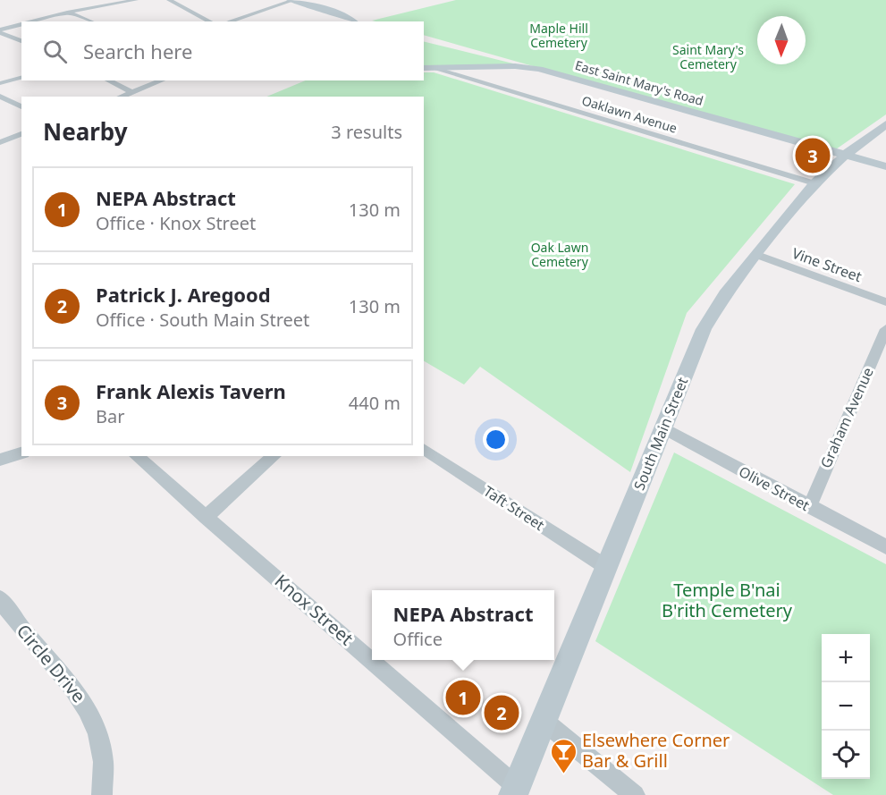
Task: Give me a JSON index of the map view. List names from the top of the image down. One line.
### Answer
{"streets":{"main road":["East Saint Mary's Road","South Main Street"],"street":["Oaklawn Avenue","Vine Street","Graham Avenue","Olive Street","Taft Street","Knox Street","Circle Drive"]},"crossings":[["East Saint Mary's Road","Oaklawn Avenue"],["East Saint Mary's Road","South Main Street"],["Oaklawn Avenue","South Main Street"],["Vine Street","South Main Street"],["Graham Avenue","Olive Street"],["South Main Street","Olive Street"],["South Main Street","Taft Street"],["South Main Street","Knox Street"]],"parks":["Maple Hill Cemetery","Saint Mary's Cemetery","Oak Lawn Cemetery","Temple B'nai B'rith Cemetery"],"places":{"bar":["Elsewhere Corner Bar & Grill"]},"north":"bottom","page":{"search":"Search here","heading":["Nearby","3 results"],"pins":["3","1","2"],"list":[{"mark":"1","name":"NEPA Abstract","note":"Office · Knox Street","value":"130 m"},{"mark":"2","name":"Patrick J. Aregood","note":"Office · South Main Street","value":"130 m"},{"mark":"3","name":"Frank Alexis Tavern","note":"Bar","value":"440 m"}],"popup":["NEPA Abstract","Office"],"map_buttons":["+","−"]}}
